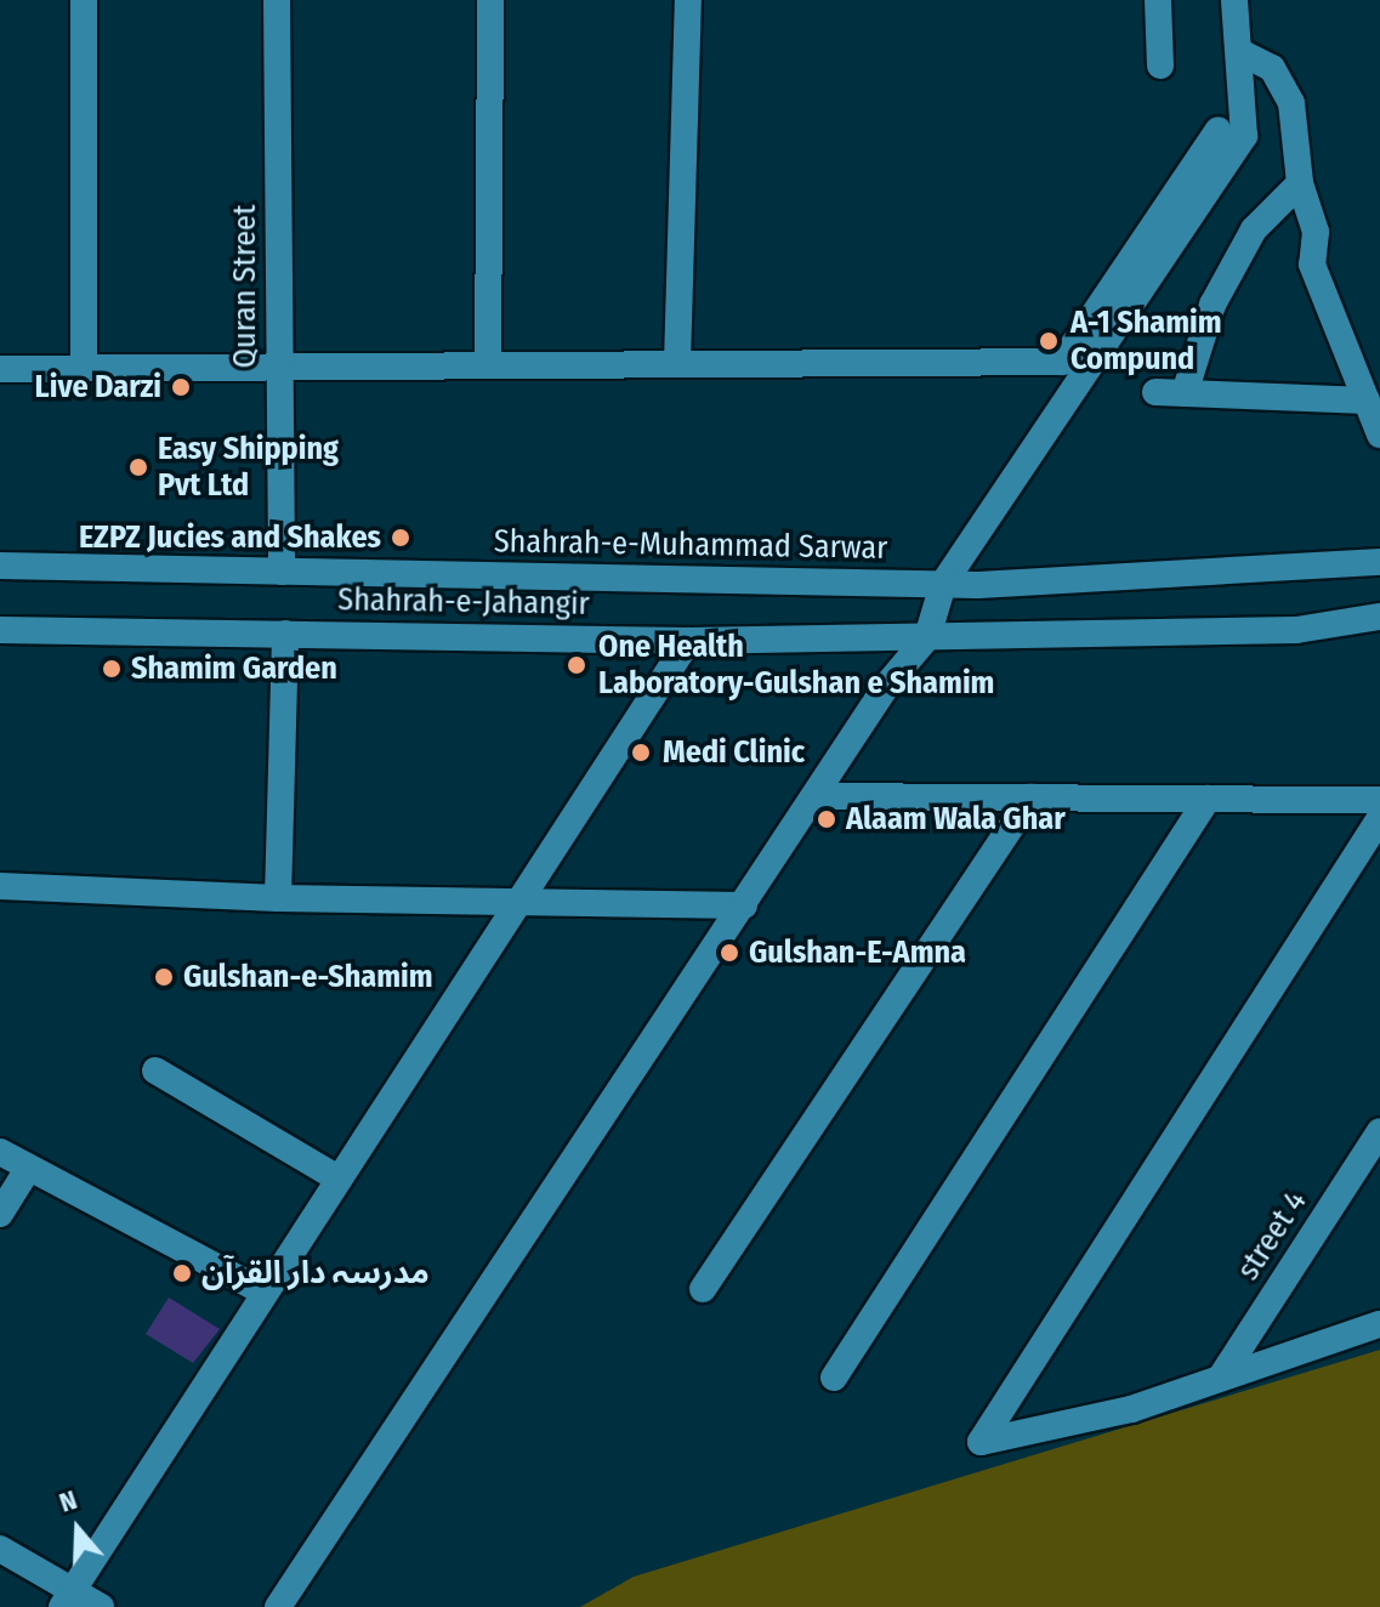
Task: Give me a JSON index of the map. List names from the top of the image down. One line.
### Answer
{"streets":{"street":["Quran Street","Shahrah-e-Muhammad Sarwar","Shahrah-e-Jahangir","street 4"]},"crossings":[["Quran Street","Shahrah-e-Muhammad Sarwar"]],"places":["A-1 Shamim Compund","Live Darzi","Easy Shipping Pvt Ltd","EZPZ Jucies and Shakes","One Health Laboratory-Gulshan e Shamim","Shamim Garden","Medi Clinic","Alaam Wala Ghar","Gulshan-E-Amna","Gulshan-e-Shamim","مدرسہ دار القرآن"],"north":"top"}
